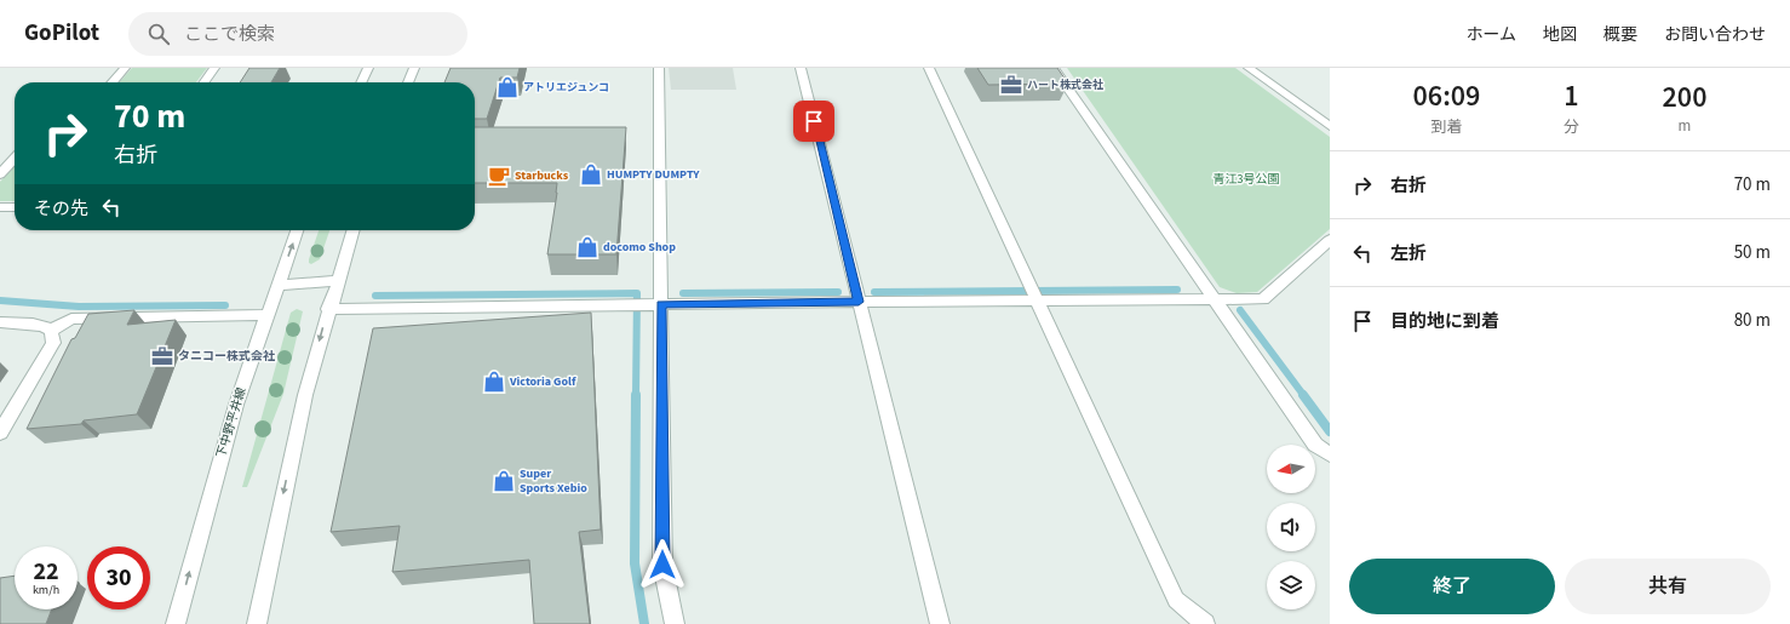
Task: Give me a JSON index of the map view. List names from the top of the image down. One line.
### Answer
{"streets":{"street":["下中野平井線"]},"parks":["青江3号公園"],"places":{"office":["ハート株式会社","タニコー株式会社"],"shop":["アトリエジュンコ","HUMPTY DUMPTY","docomo Shop","Victoria Golf","Super Sports Xebio"],"cafe":["Starbucks"]},"north":"left","page":{"header":"GoPilot","search":"ここで検索","nav":["ホーム","地図","概要","お問い合わせ"],"eta":["06:09","到着","1","分","200","m"],"turn":["70 m","右折"],"list":[{"name":"右折","value":"70 m"},{"name":"左折","value":"50 m"},{"name":"目的地に到着","value":"80 m"}],"then":"その先","speed":"22 km/h","limit":"30","buttons":["終了","共有"]}}
